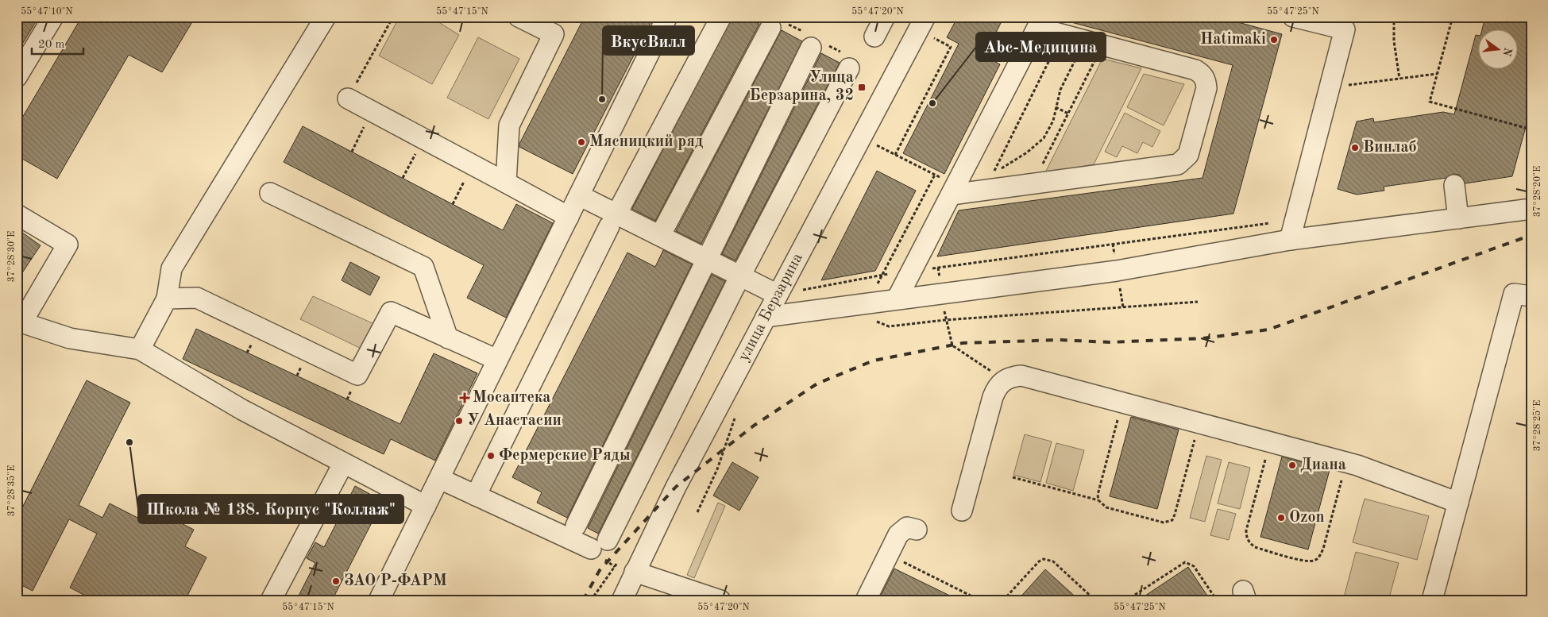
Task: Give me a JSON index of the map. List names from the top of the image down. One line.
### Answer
{"streets":{"street":["улица Берзарина"]},"places":{"other":["Hatimaki","ВкусВилл","Abc-Медицина","Мясницкий ряд","Винлаб","У Анастасии","Школа № 138. Корпус \"Коллаж\"","Фермерские Ряды","Диана","Ozon","ЗАО Р-ФАРМ"],"transit":["Улица Берзарина, 32"],"health":["Мосаптека"]},"scale_bar":"20 m","north":"right","coordinates":["55°47'10\"N","55°47'15\"N","55°47'20\"N","55°47'25\"N","37°28'20\"E","37°28'30\"E","37°28'25\"E","37°28'35\"E"]}
